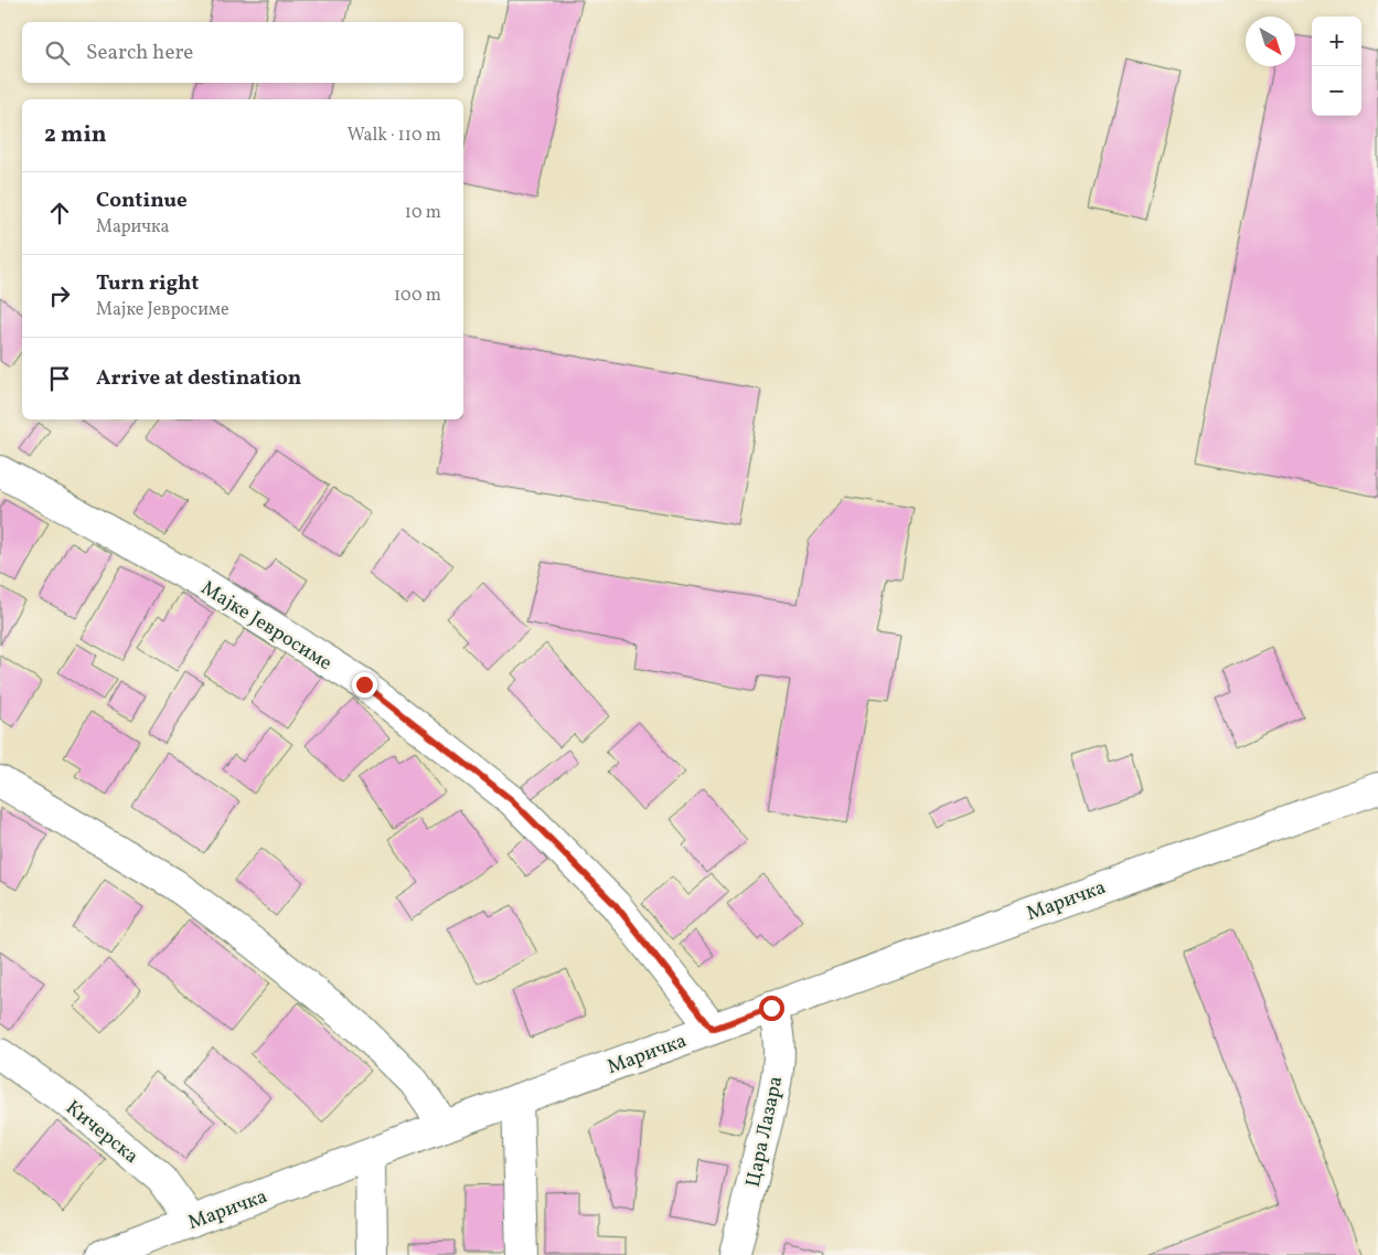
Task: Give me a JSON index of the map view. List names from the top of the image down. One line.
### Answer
{"streets":{"street":["Мајке Јевросиме","Маричка","Кичерска","Цара Лазара"]},"crossings":[["Мајке Јевросиме","Маричка"],["Маричка","Кичерска"],["Маричка","Цара Лазара"]],"north":"bottom right","page":{"map_buttons":["+","−"],"search":"Search here","heading":["2 min","Walk · 110 m"],"list":[["Continue","Маричка","10 m"],["Turn right","Мајке Јевросиме","100 m"],"Arrive at destination"]}}
